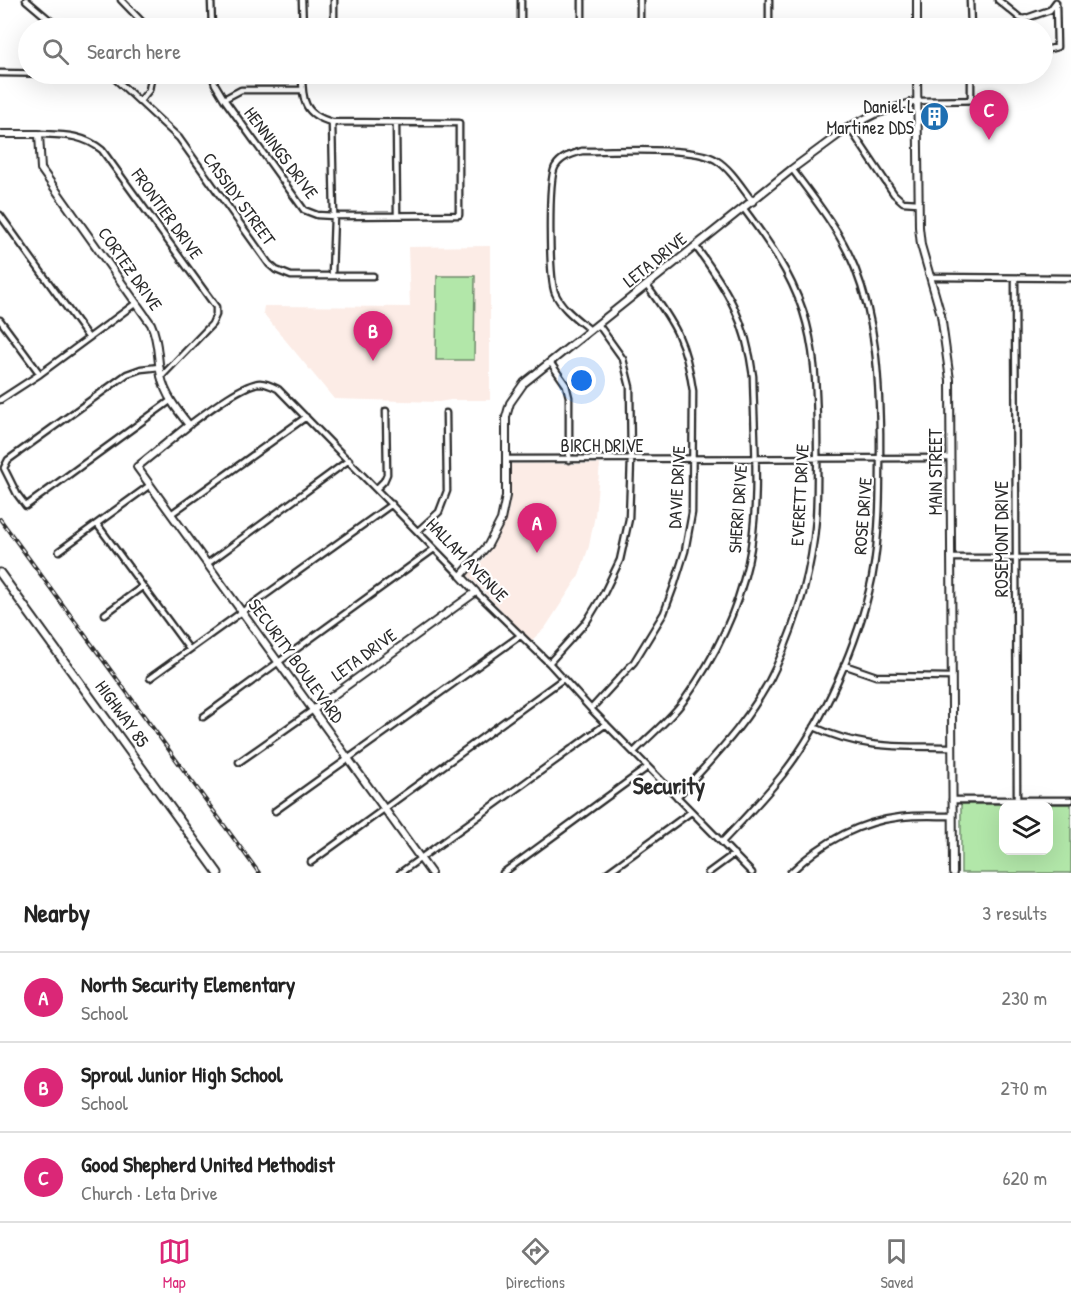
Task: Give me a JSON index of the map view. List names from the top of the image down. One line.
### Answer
{"streets":{"main road":["HIGHWAY 85"],"street":["HENNINGS DRIVE","CASSIDY STREET","FRONTIER DRIVE","LETA DRIVE","CORTEZ DRIVE","BIRCH DRIVE","MAIN STREET","DAVIE DRIVE","EVERETT DRIVE","SHERRI DRIVE","ROSE DRIVE","ROSEMONT DRIVE","HALLAM AVENUE","SECURITY BOULEVARD"]},"crossings":[["FRONTIER DRIVE","CORTEZ DRIVE"],["LETA DRIVE","BIRCH DRIVE"],["LETA DRIVE","MAIN STREET"],["LETA DRIVE","DAVIE DRIVE"],["LETA DRIVE","EVERETT DRIVE"],["LETA DRIVE","SHERRI DRIVE"],["LETA DRIVE","ROSE DRIVE"],["LETA DRIVE","HALLAM AVENUE"],["LETA DRIVE","SECURITY BOULEVARD"],["CORTEZ DRIVE","HALLAM AVENUE"],["BIRCH DRIVE","MAIN STREET"],["BIRCH DRIVE","DAVIE DRIVE"],["BIRCH DRIVE","EVERETT DRIVE"],["BIRCH DRIVE","SHERRI DRIVE"],["BIRCH DRIVE","ROSE DRIVE"],["DAVIE DRIVE","HALLAM AVENUE"],["EVERETT DRIVE","HALLAM AVENUE"],["SHERRI DRIVE","HALLAM AVENUE"],["ROSE DRIVE","HALLAM AVENUE"],["HALLAM AVENUE","SECURITY BOULEVARD"]],"districts":["Security"],"places":{"building":["Daniel L Martinez DDS"]},"page":{"search":"Search here","pins":["C","B","A"],"heading":["Nearby","3 results"],"list":[{"mark":"A","name":"North Security Elementary","note":"School","value":"230 m"},{"mark":"B","name":"Sproul Junior High School","note":"School","value":"270 m"},{"mark":"C","name":"Good Shepherd United Methodist","note":"Church · Leta Drive","value":"620 m"}],"nav":["Map","Directions","Saved"]}}
